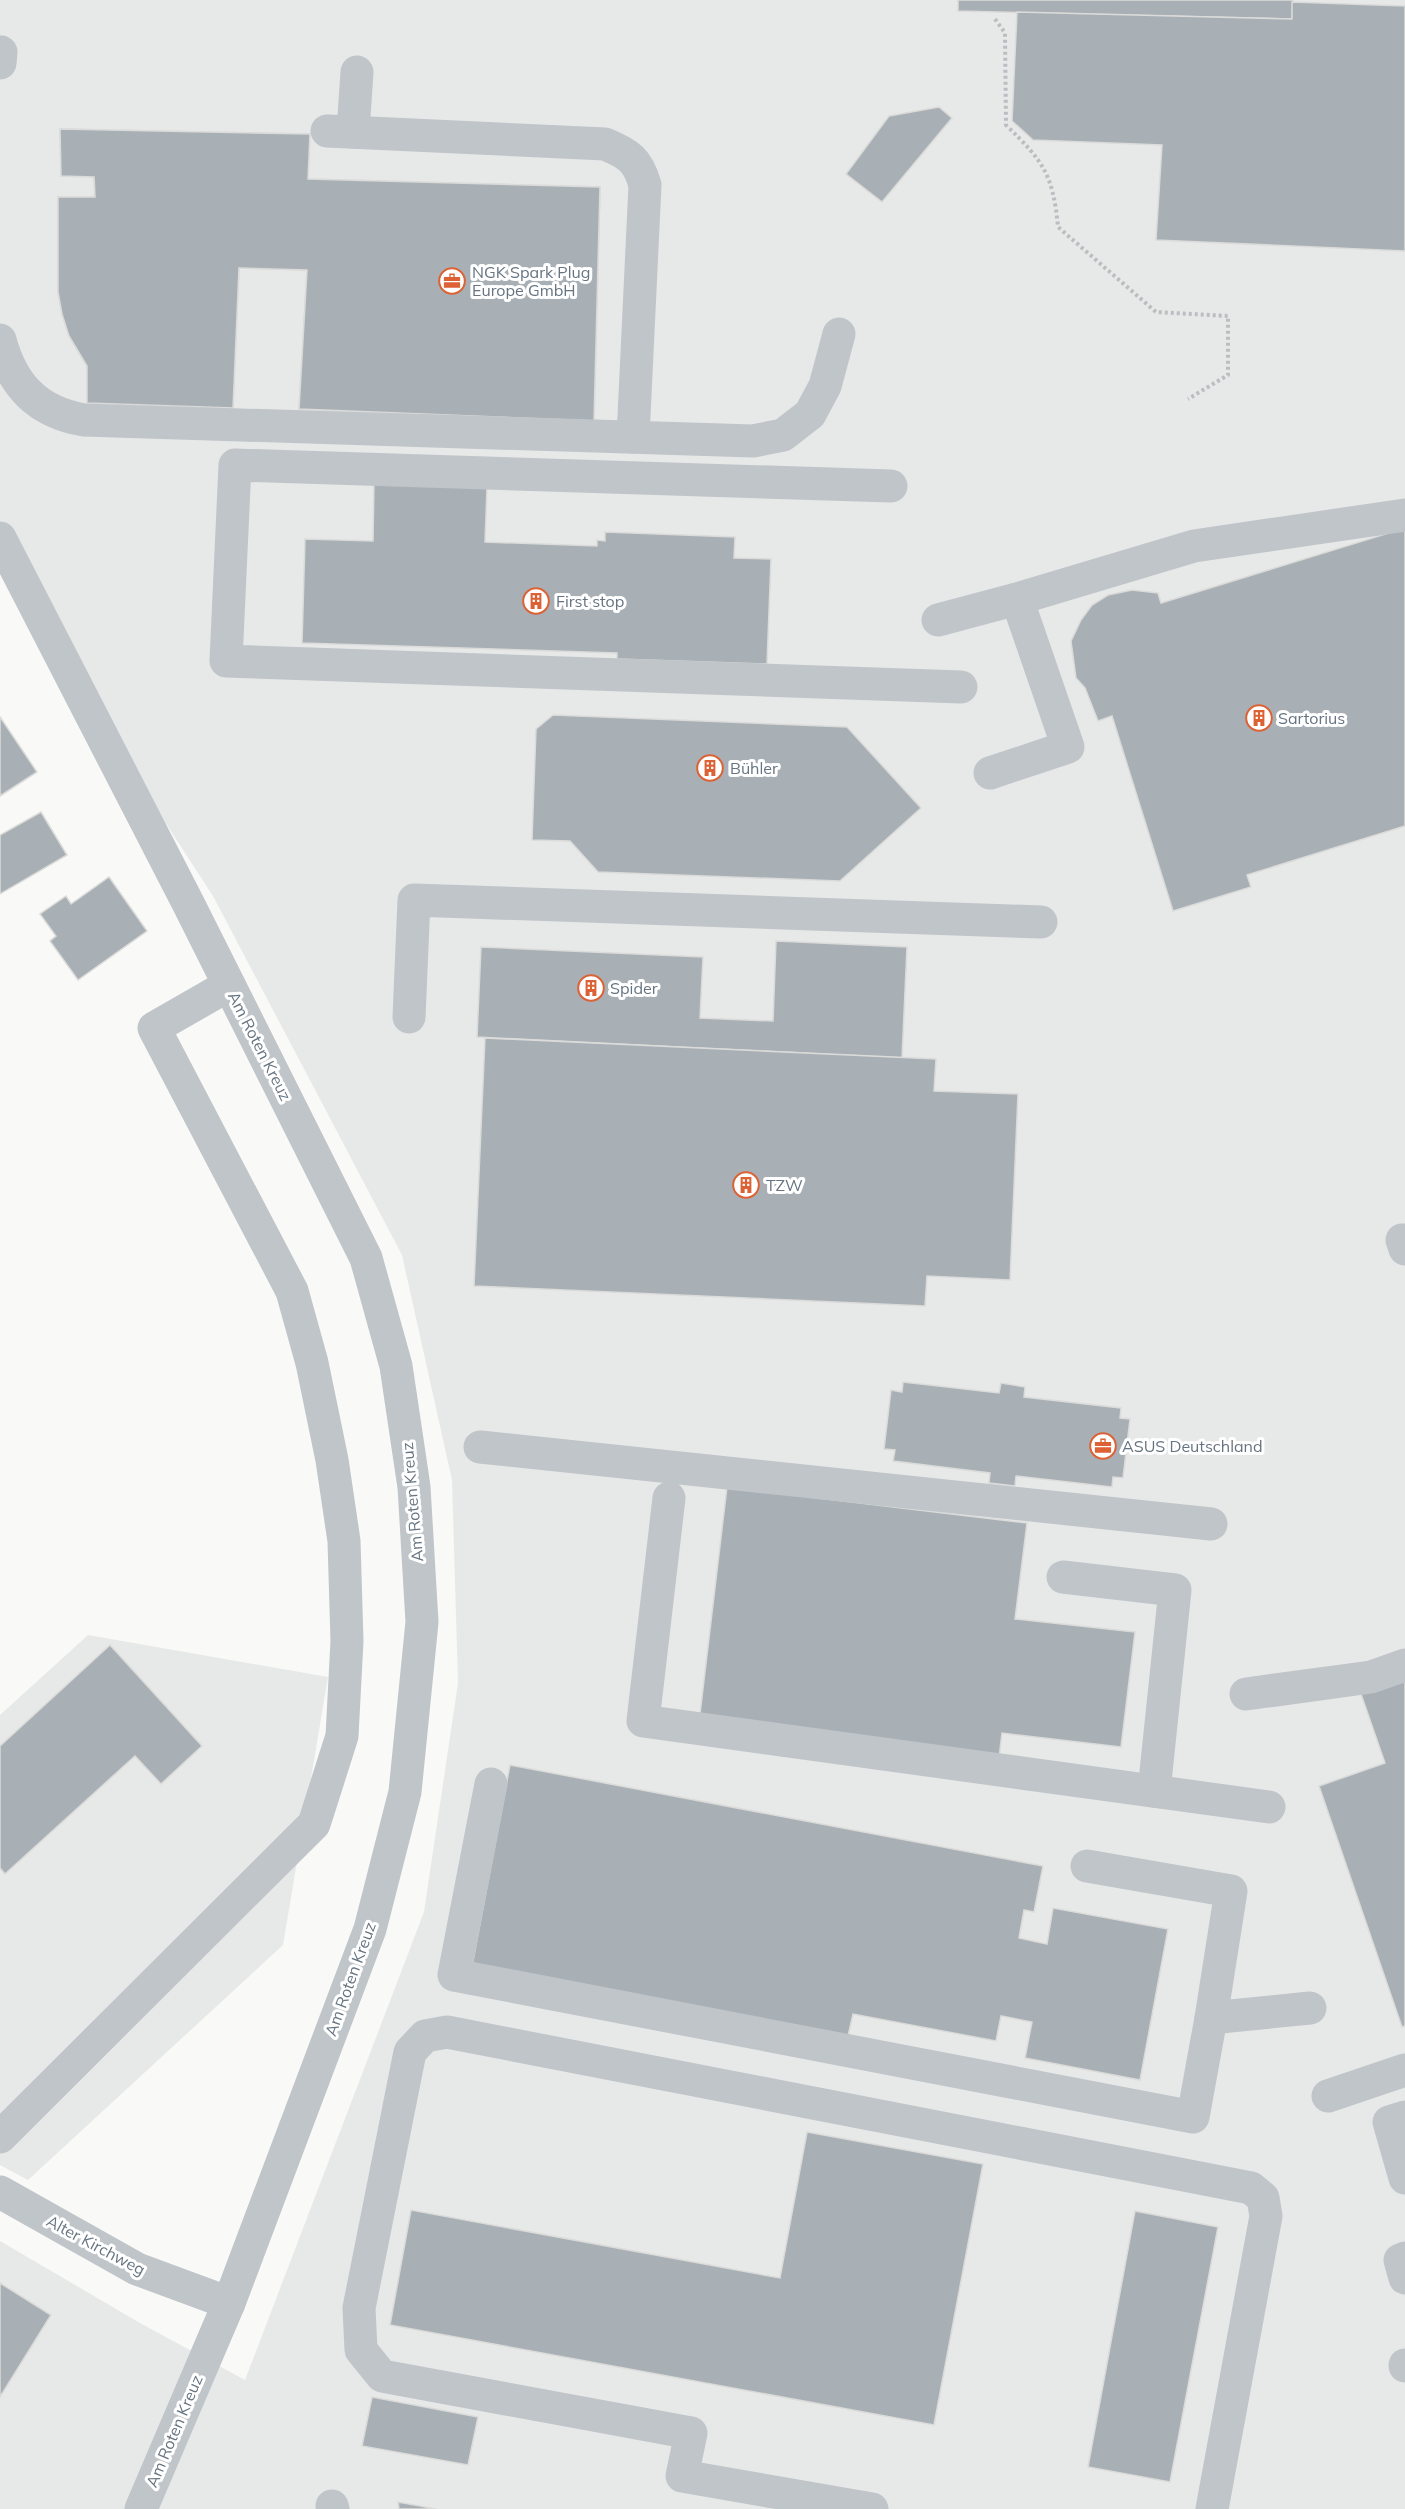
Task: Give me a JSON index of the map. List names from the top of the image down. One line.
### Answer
{"streets":{"street":["Am Roten Kreuz","Alter Kirchweg"]},"crossings":[["Am Roten Kreuz","Alter Kirchweg"]],"places":{"office":["NGK Spark Plug Europe GmbH","ASUS Deutschland"],"building":["First stop","Sartorius","Bühler","Spider","TZW"]}}
